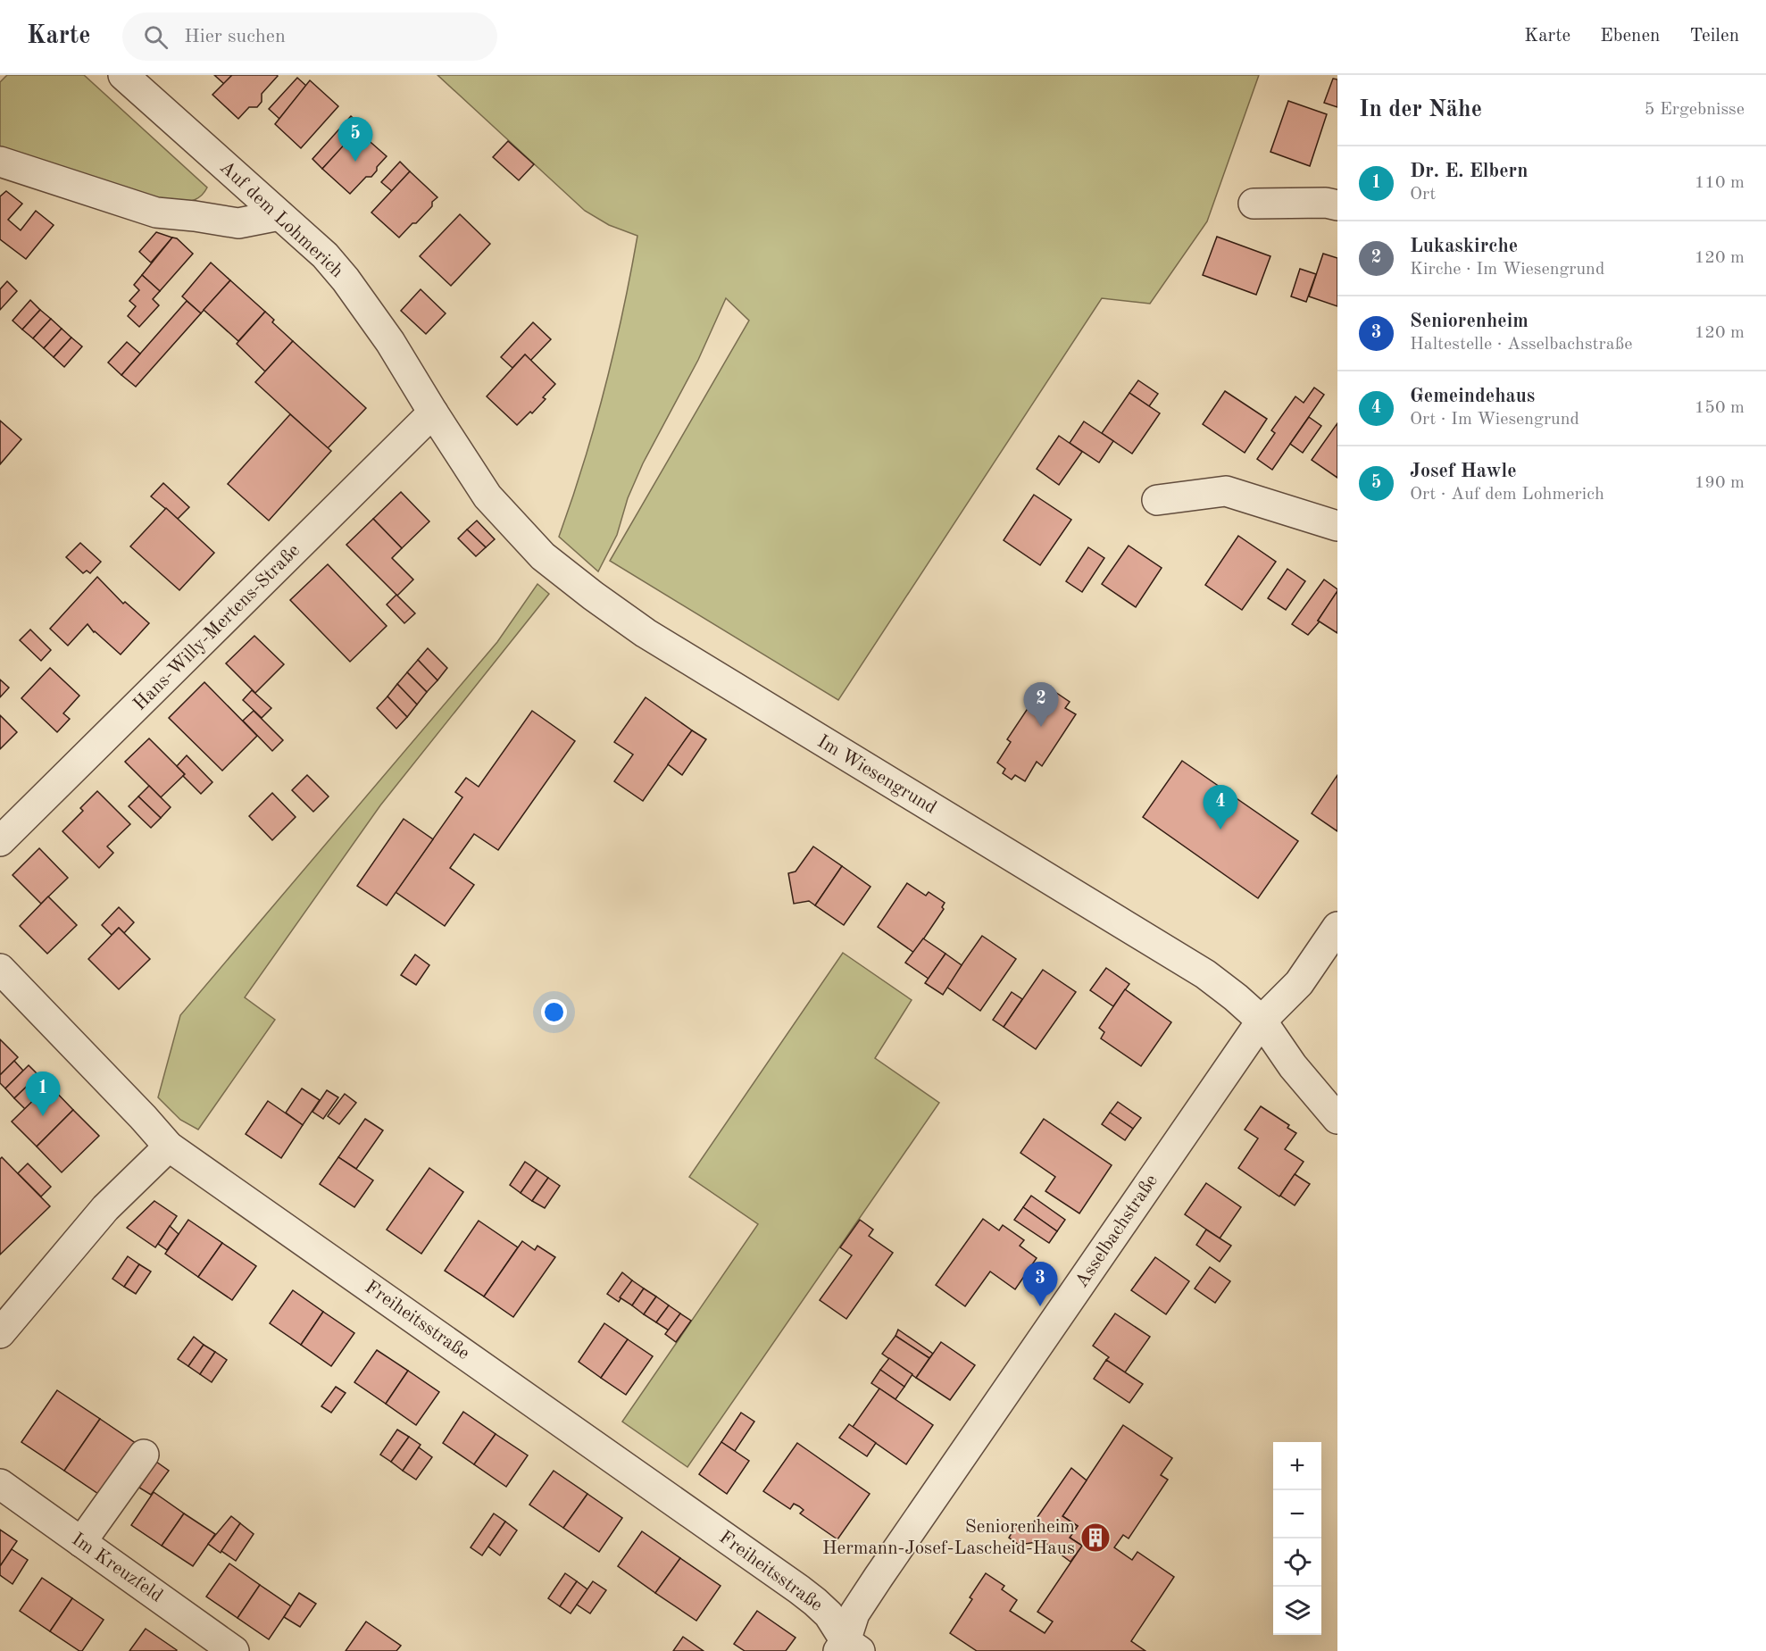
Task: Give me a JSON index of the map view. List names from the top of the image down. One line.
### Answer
{"streets":{"street":["Auf dem Lohmerich","Hans-Willy-Mertens-Straße","Im Wiesengrund","Asselbachstraße","Freiheitsstraße","Im Kreuzfeld"]},"crossings":[["Auf dem Lohmerich","Hans-Willy-Mertens-Straße"],["Auf dem Lohmerich","Im Wiesengrund"],["Hans-Willy-Mertens-Straße","Im Wiesengrund"],["Im Wiesengrund","Asselbachstraße"],["Asselbachstraße","Freiheitsstraße"]],"places":{"building":["Seniorenheim Hermann-Josef-Lascheid-Haus"]},"page":{"header":"Karte","search":"Hier suchen","nav":["Karte","Ebenen","Teilen"],"heading":["In der Nähe","5 Ergebnisse"],"pins":["5","2","4","1","3"],"list":[{"mark":"1","name":"Dr. E. Elbern","note":"Ort","value":"110 m"},{"mark":"2","name":"Lukaskirche","note":"Kirche · Im Wiesengrund","value":"120 m"},{"mark":"3","name":"Seniorenheim","note":"Haltestelle · Asselbachstraße","value":"120 m"},{"mark":"4","name":"Gemeindehaus","note":"Ort · Im Wiesengrund","value":"150 m"},{"mark":"5","name":"Josef Hawle","note":"Ort · Auf dem Lohmerich","value":"190 m"}],"map_buttons":["+","−"]}}
